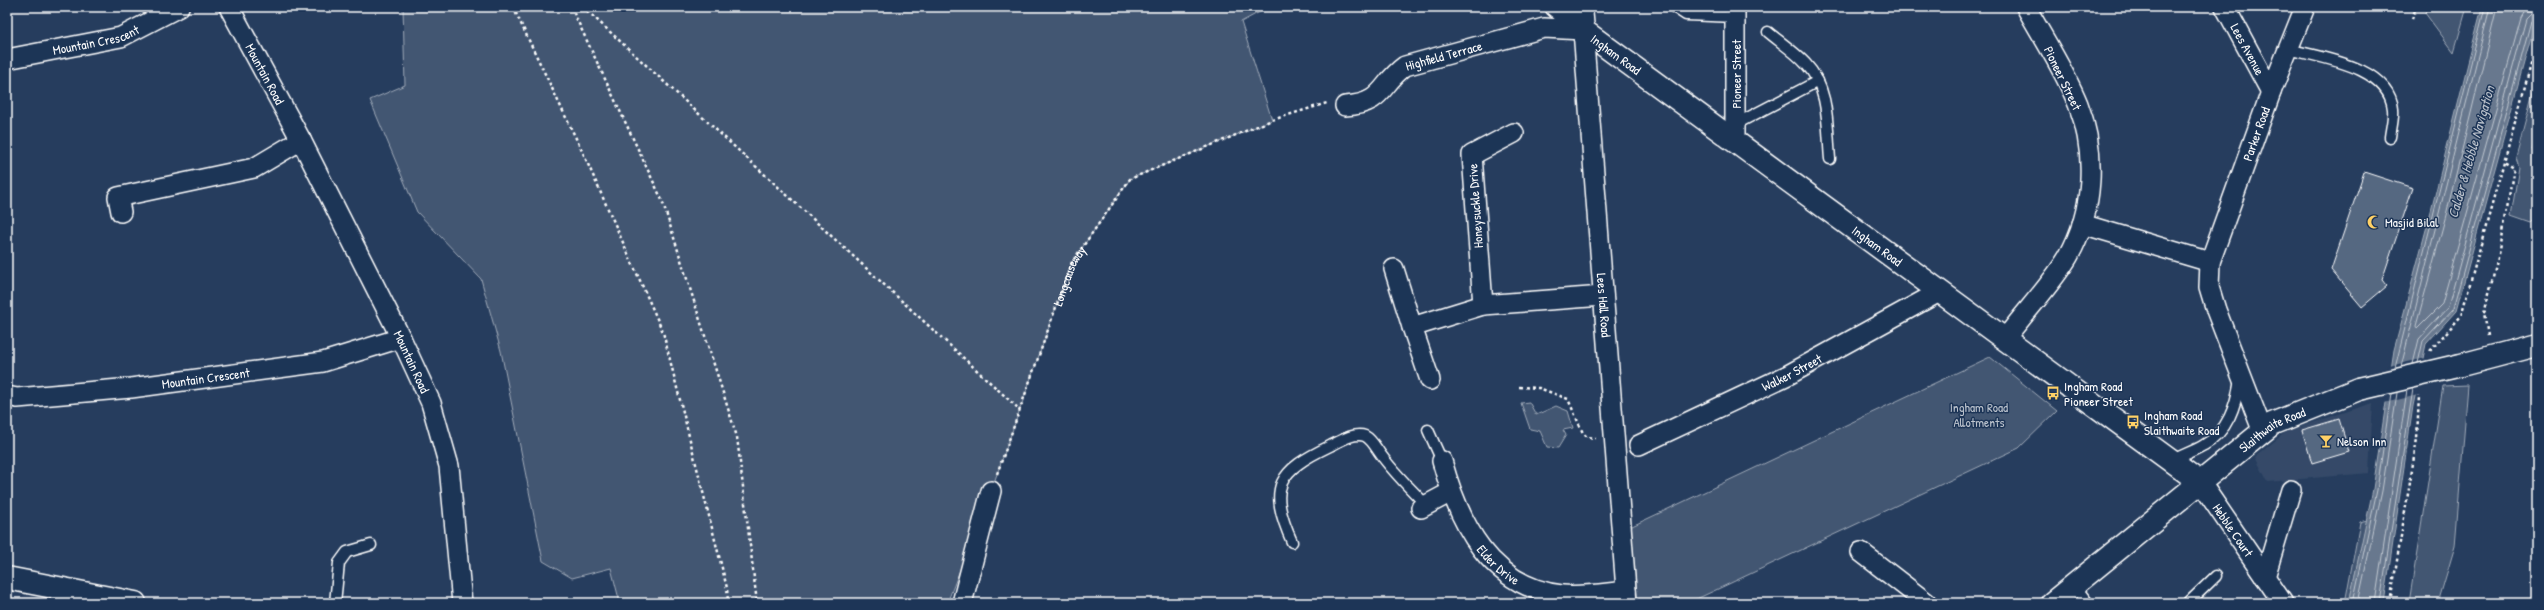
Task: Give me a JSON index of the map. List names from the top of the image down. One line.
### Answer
{"streets":{"street":["Mountain Crescent","Lees Avenue","Ingham Road","Highfield Terrace","Mountain Road","Pioneer Street","Parker Road","Honeysuckle Drive","Lees Hall Road","Walker Street","Slaithwaite Road","Hebble Court","Elder Drive"],"path":["Longcauseway"]},"crossings":[["Mountain Crescent","Mountain Road"],["Lees Avenue","Parker Road"],["Ingham Road","Highfield Terrace"],["Ingham Road","Pioneer Street"],["Ingham Road","Lees Hall Road"],["Ingham Road","Walker Street"],["Ingham Road","Slaithwaite Road"],["Ingham Road","Hebble Court"],["Highfield Terrace","Longcauseway"],["Highfield Terrace","Lees Hall Road"],["Parker Road","Slaithwaite Road"],["Lees Hall Road","Elder Drive"],["Slaithwaite Road","Hebble Court"]],"water":["Calder & Hebble Navigation"],"parks":["Ingham Road Allotments"],"places":{"mosque":["Masjid Bilal"],"bus stop":["Ingham Road Pioneer Street","Ingham Road Slaithwaite Road"],"bar":["Nelson Inn"]}}
